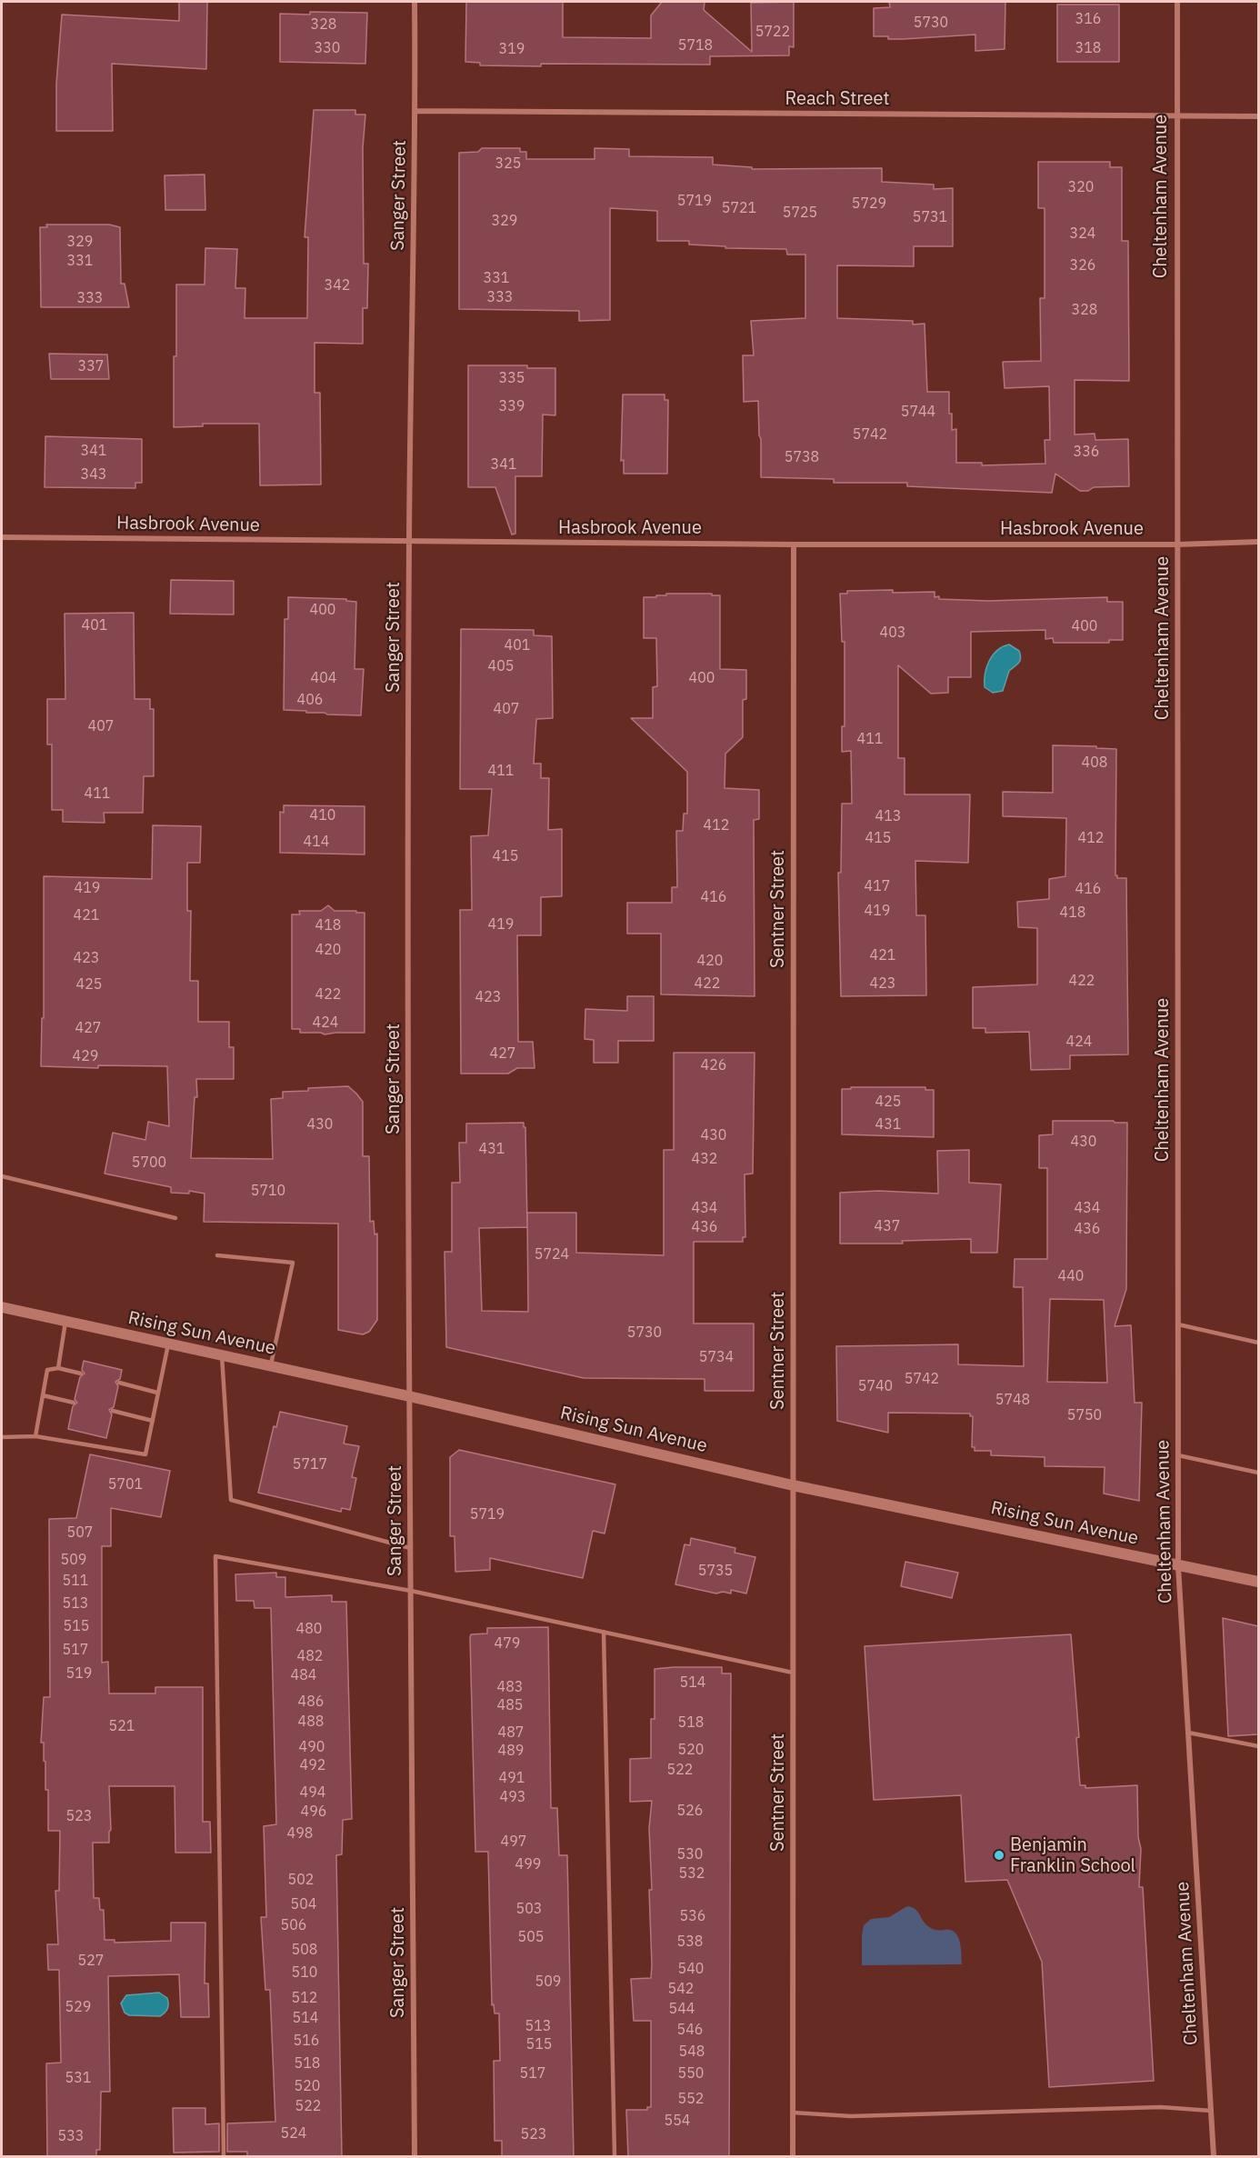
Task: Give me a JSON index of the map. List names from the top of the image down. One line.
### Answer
{"streets":{"main road":["Rising Sun Avenue"],"street":["Reach Street","Sanger Street","Cheltenham Avenue","Hasbrook Avenue","Sentner Street"]},"crossings":[["Reach Street","Sanger Street"],["Reach Street","Cheltenham Avenue"],["Sanger Street","Hasbrook Avenue"],["Sanger Street","Rising Sun Avenue"],["Cheltenham Avenue","Hasbrook Avenue"],["Cheltenham Avenue","Rising Sun Avenue"],["Hasbrook Avenue","Sentner Street"],["Sentner Street","Rising Sun Avenue"]],"places":["Benjamin Franklin School"],"house_numbers":["316","5730","328","5722","5718","330","318","319","325","320","5719","5729","5721","5725","5731","329","324","329","331","326","331","342","333","333","328","337","335","339","5744","5742","341","336","5738","341","343","400","401","400","403","401","405","404","400","406","407","407","411","408","411","411","410","413","412","415","412","414","415","417","419","416","416","419","418","421","419","418","420","421","423","420","422","422","423","425","422","423","424","427","424","427","429","426","425","430","431","430","430","431","432","5700","5710","434","434","437","436","436","5724","440","5730","5734","5742","5740","5748","5750","5717","5701","5719","507","509","5735","511","513","515","480","479","517","482","519","484","514","483","486","485","488","518","521","487","490","520","489","492","522","491","494","493","526","496","523","498","497","530","499","532","502","504","503","536","506","505","538","508","527","540","510","509","542","512","529","544","514","513","546","516","515","548","518","517","550","531","520","552","522","554","524","523","533"]}
